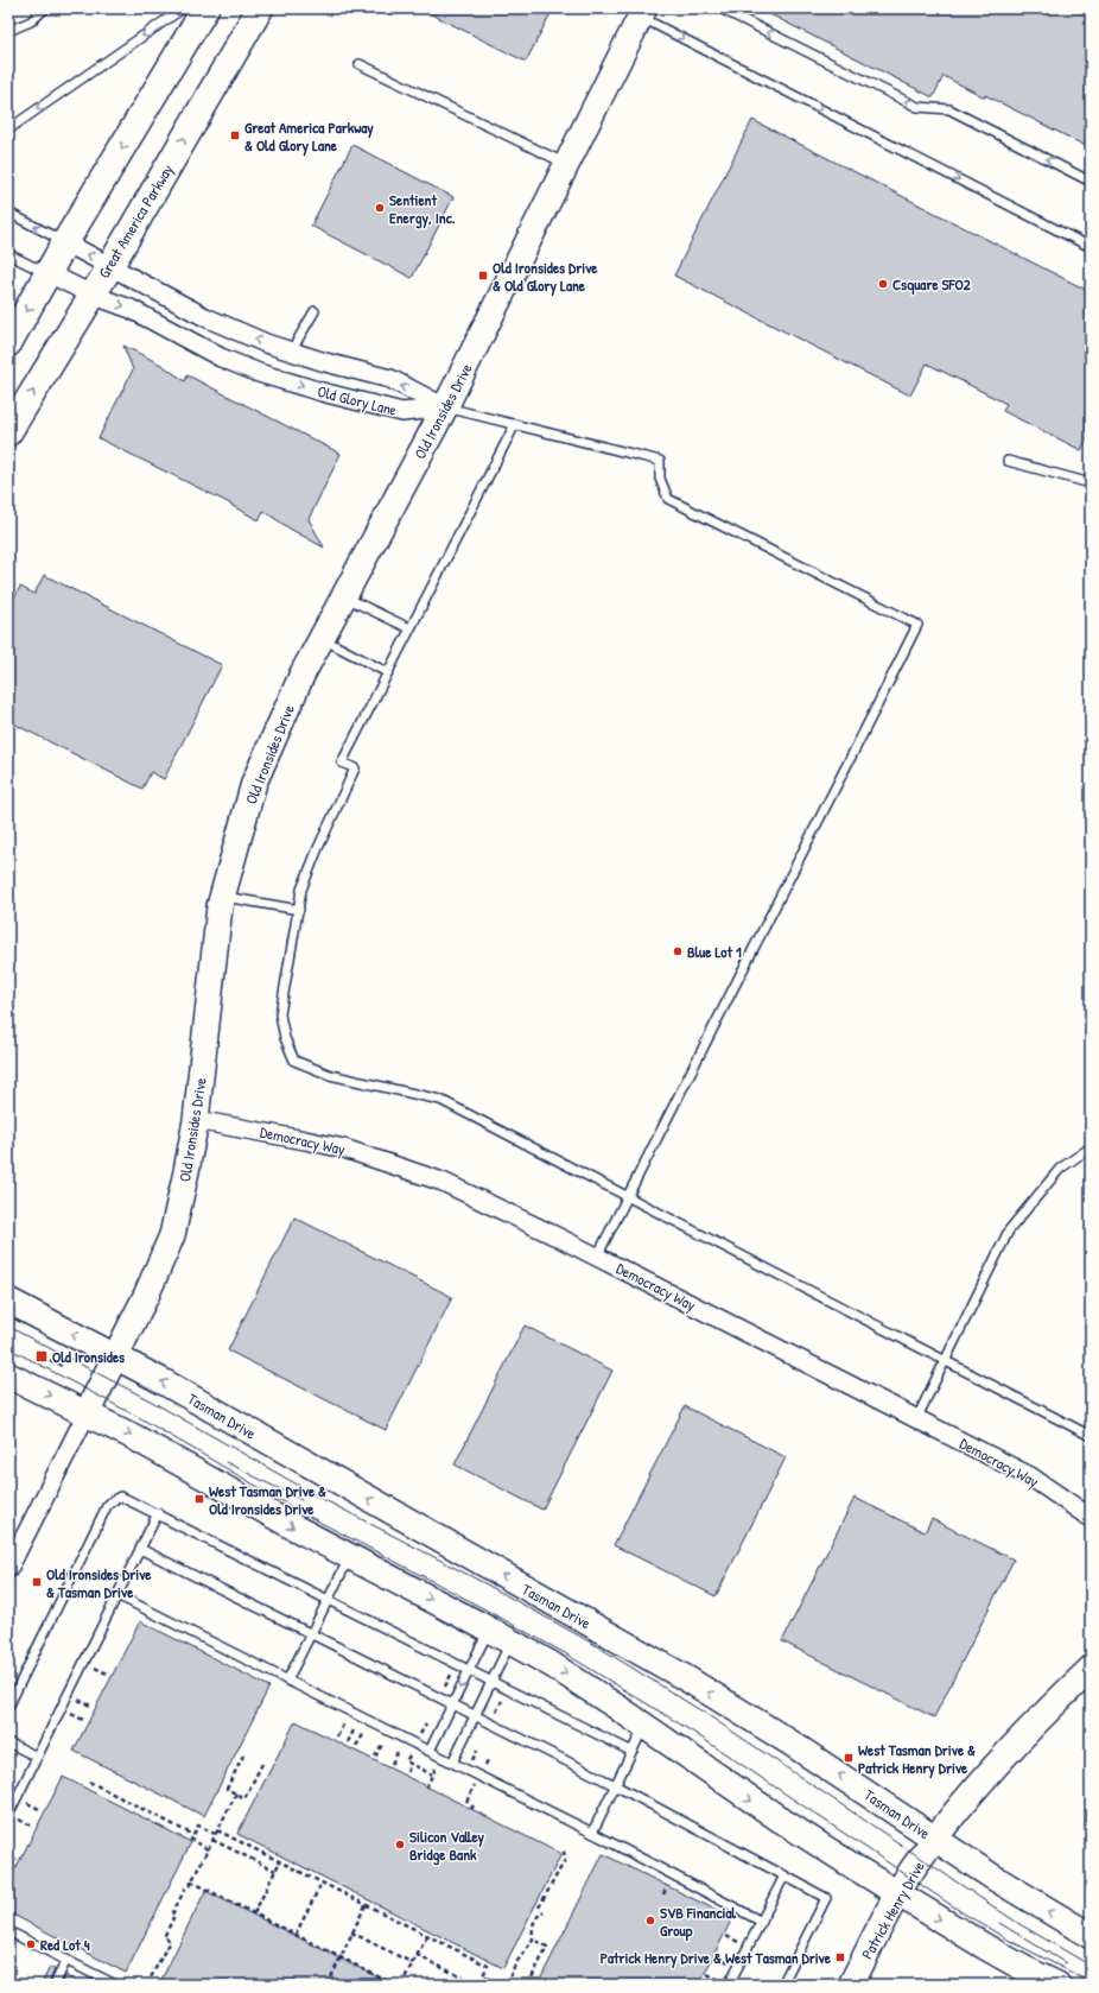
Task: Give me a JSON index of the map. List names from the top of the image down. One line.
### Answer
{"streets":{"main road":["Great America Parkway","Old Ironsides Drive","Tasman Drive","Patrick Henry Drive"],"street":["Old Glory Lane","Democracy Way"]},"crossings":[["Great America Parkway","Old Glory Lane"],["Old Glory Lane","Old Ironsides Drive"],["Old Ironsides Drive","Democracy Way"],["Old Ironsides Drive","Tasman Drive"],["Tasman Drive","Patrick Henry Drive"]],"places":{"transit":["Great America Parkway & Old Glory Lane","Old Ironsides Drive & Old Glory Lane","Old Ironsides","West Tasman Drive & Old Ironsides Drive","Old Ironsides Drive & Tasman Drive","West Tasman Drive & Patrick Henry Drive","Patrick Henry Drive & West Tasman Drive"],"other":["Sentient Energy, Inc.","Csquare SFO2","Blue Lot 1","Silicon Valley Bridge Bank","SVB Financial Group","Red Lot 4"]}}
